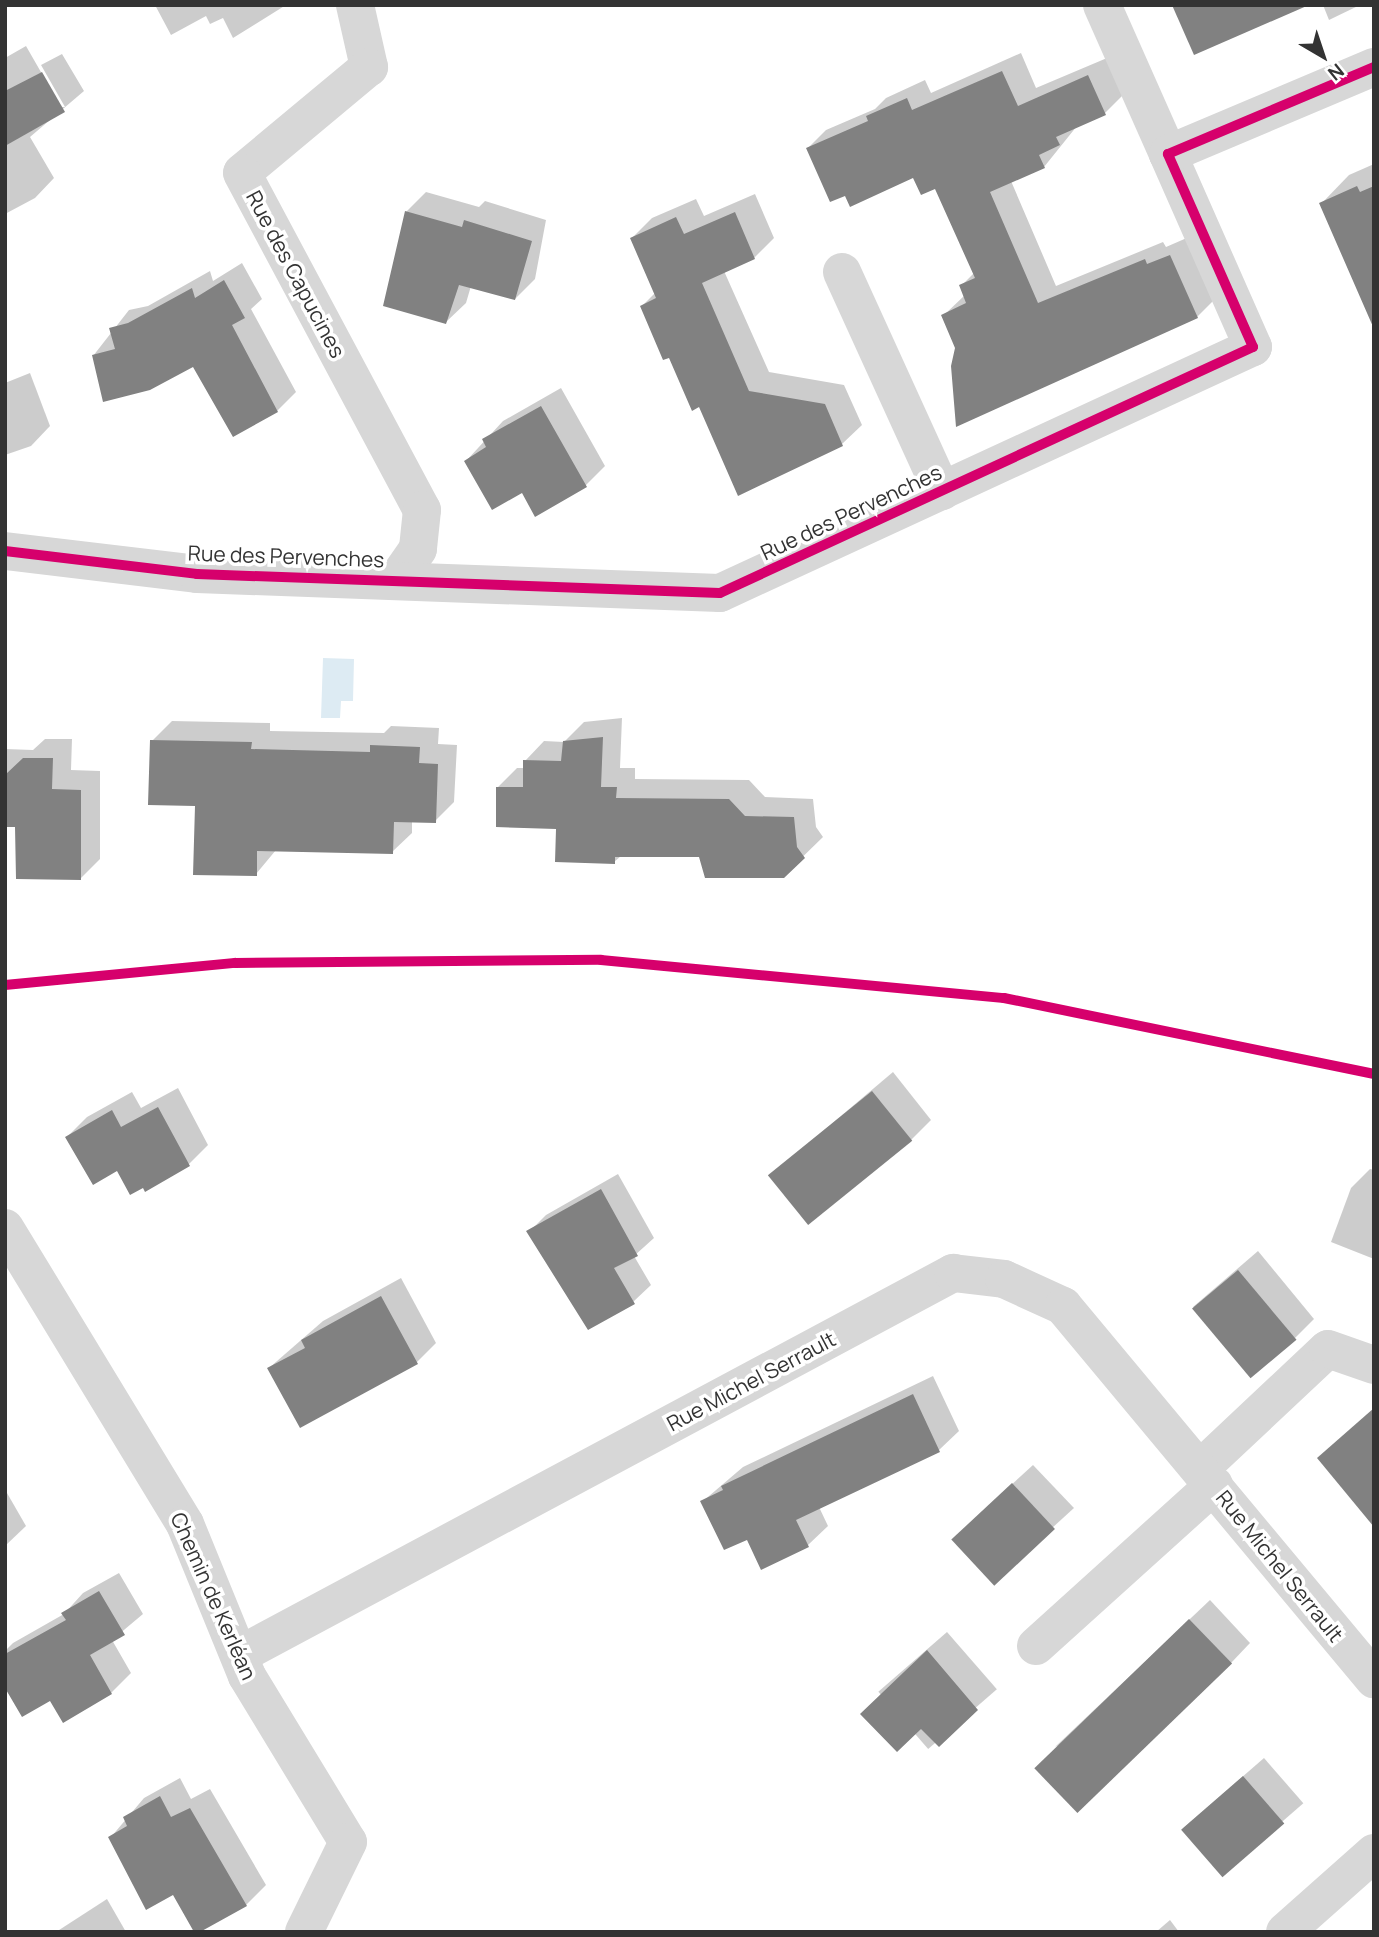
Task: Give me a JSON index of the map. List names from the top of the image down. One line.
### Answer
{"streets":{"street":["Rue des Capucines","Rue des Pervenches","Rue Michel Serrault","Chemin de Kerléan"]},"crossings":[["Rue des Capucines","Rue des Pervenches"],["Rue Michel Serrault","Chemin de Kerléan"]],"north":"bottom right"}
